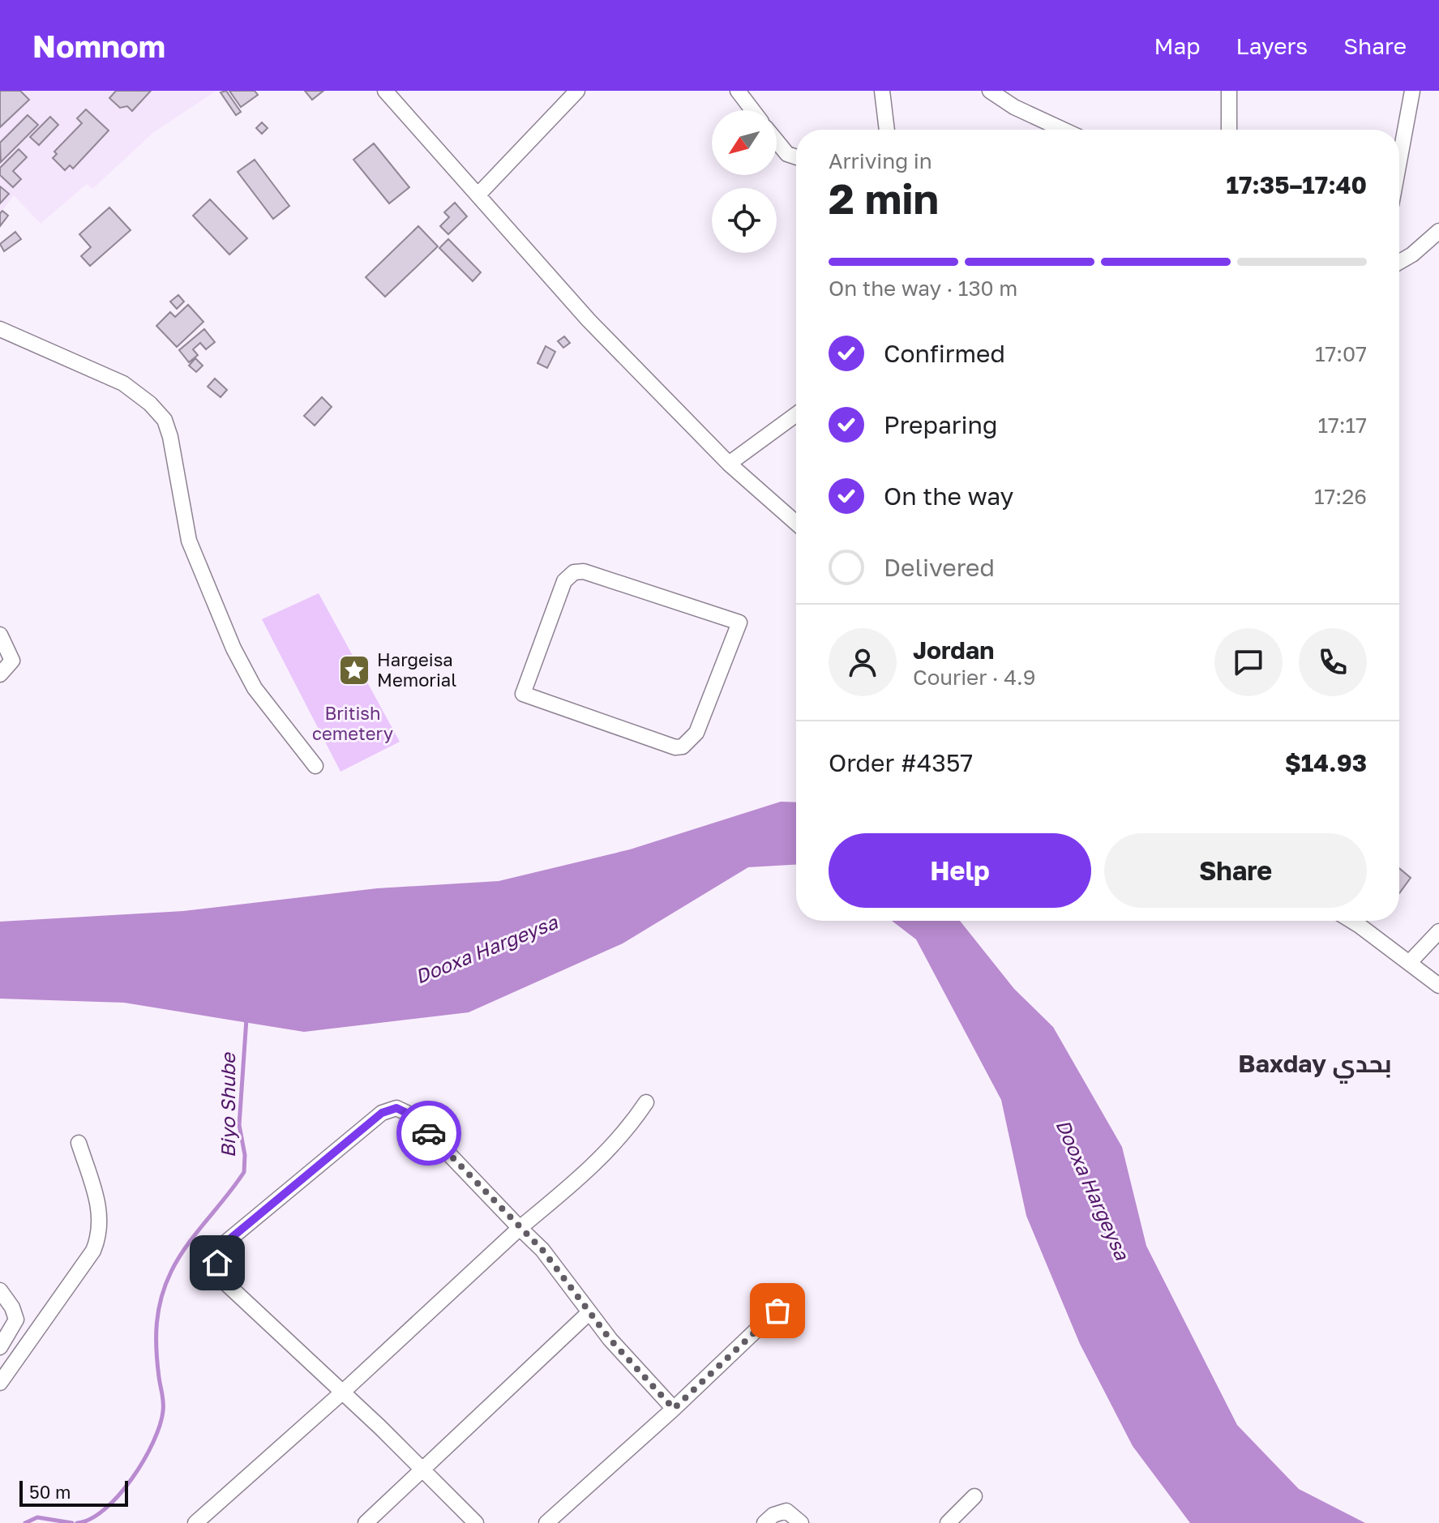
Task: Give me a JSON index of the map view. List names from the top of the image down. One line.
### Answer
{"districts":["Baxday بحدي"],"water":["Dooxa Hargeysa","Biyo Shube"],"parks":["British cemetery"],"places":{"place":["Hargeisa Memorial"]},"scale_bar":"50 m","north":"bottom left","page":{"header":"Nomnom","nav":["Map","Layers","Share"],"heading":["2 min","Arriving in","17:35–17:40"],"panel":["Jordan","Courier · 4.9","Order #4357","$14.93"],"bar":"On the way · 130 m","list":[["Confirmed","17:07"],["Preparing","17:17"],["On the way","17:26"],"Delivered"],"buttons":["Help","Share"],"scale":"50 m"}}
